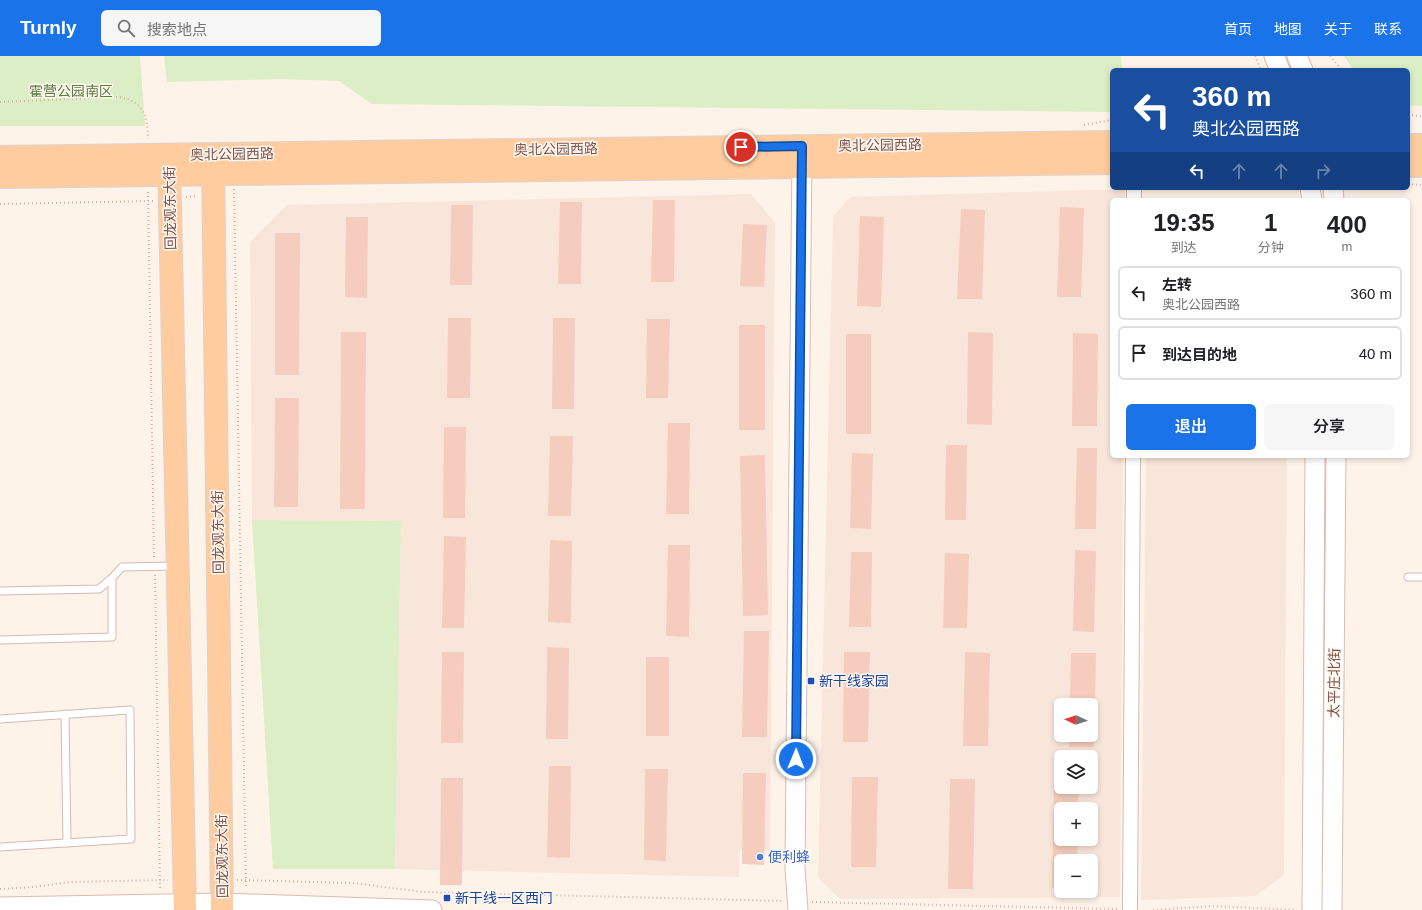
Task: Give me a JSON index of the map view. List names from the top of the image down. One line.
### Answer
{"streets":{"main road":["奥北公园西路","回龙观东大街"],"street":["太平庄北街"]},"crossings":[["奥北公园西路","回龙观东大街"]],"parks":["霍营公园南区"],"places":{"transit":["新干线家园","新干线一区西门"],"other":["便利蜂"]},"north":"left","page":{"header":"Turnly","search":"搜索地点","nav":["首页","地图","关于","联系"],"turn":["360 m","奥北公园西路"],"eta":["19:35","到达","1","分钟","400","m"],"list":[{"name":"左转","note":"奥北公园西路","value":"360 m"},{"name":"到达目的地","value":"40 m"}],"buttons":["退出","分享"],"map_buttons":["+","−"]}}
